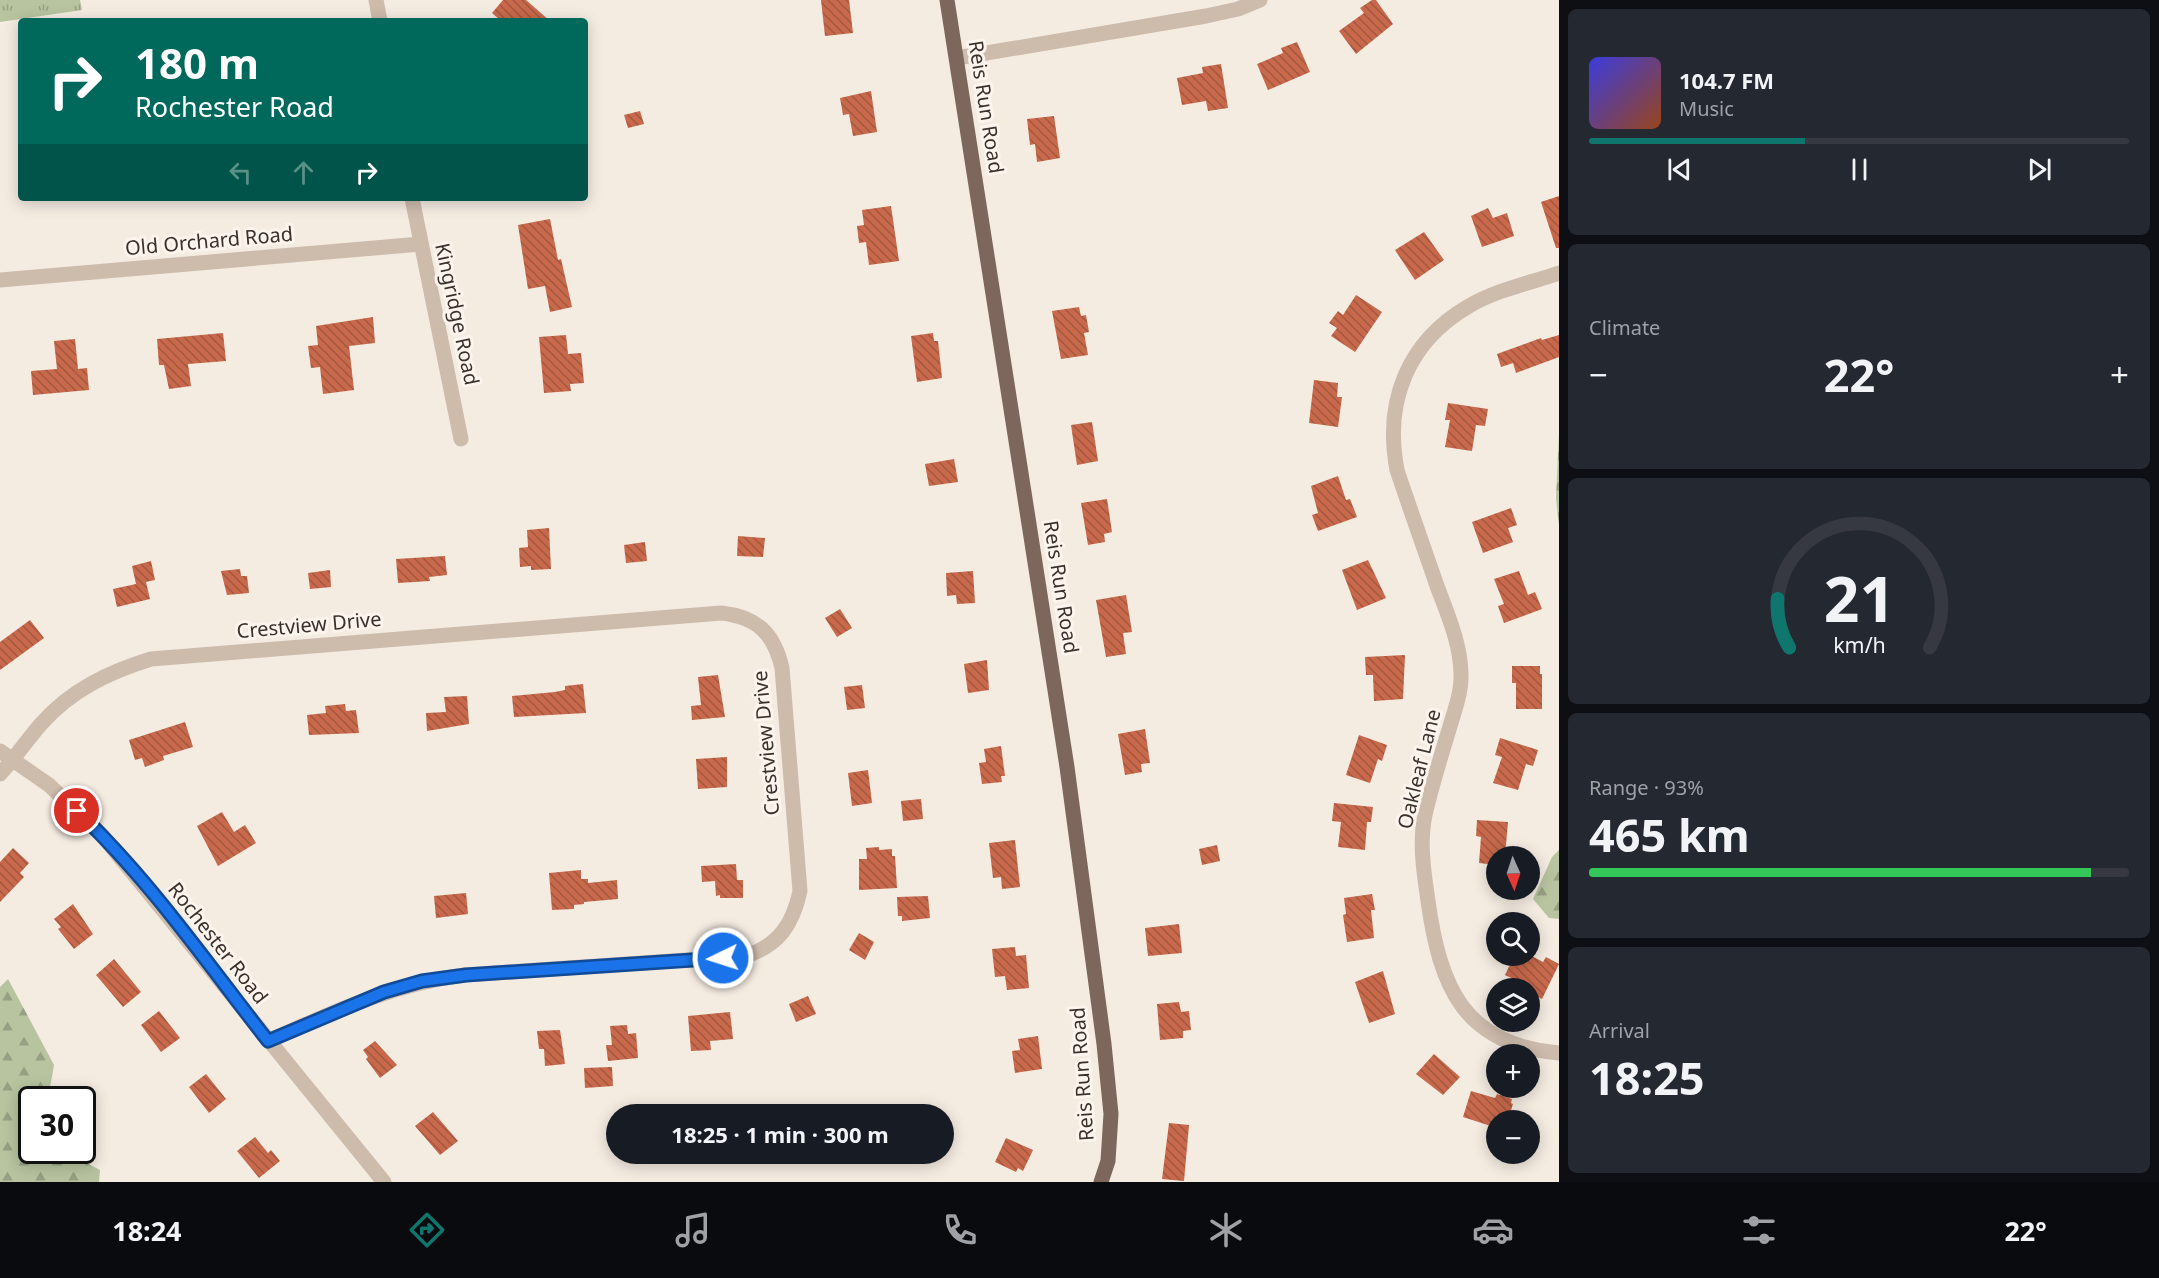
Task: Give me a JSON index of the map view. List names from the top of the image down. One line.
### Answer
{"streets":{"main road":["Reis Run Road"],"street":["Old Orchard Road","Kingridge Road","Crestview Drive","Oakleaf Lane","Rochester Road"]},"crossings":[["Old Orchard Road","Kingridge Road"],["Crestview Drive","Rochester Road"]],"north":"bottom","page":{"turn":["180 m","Rochester Road"],"song":["104.7 FM","Music"],"tile":["Climate",["Range · 93%","465 km"],["Arrival","18:25"]],"heat":["−","22°","+"],"map_buttons":["+","−"],"limit":"30","trip":"18:25 · 1 min · 300 m","tabs":["18:24","22°"],"gauge":["21","km/h"]}}
